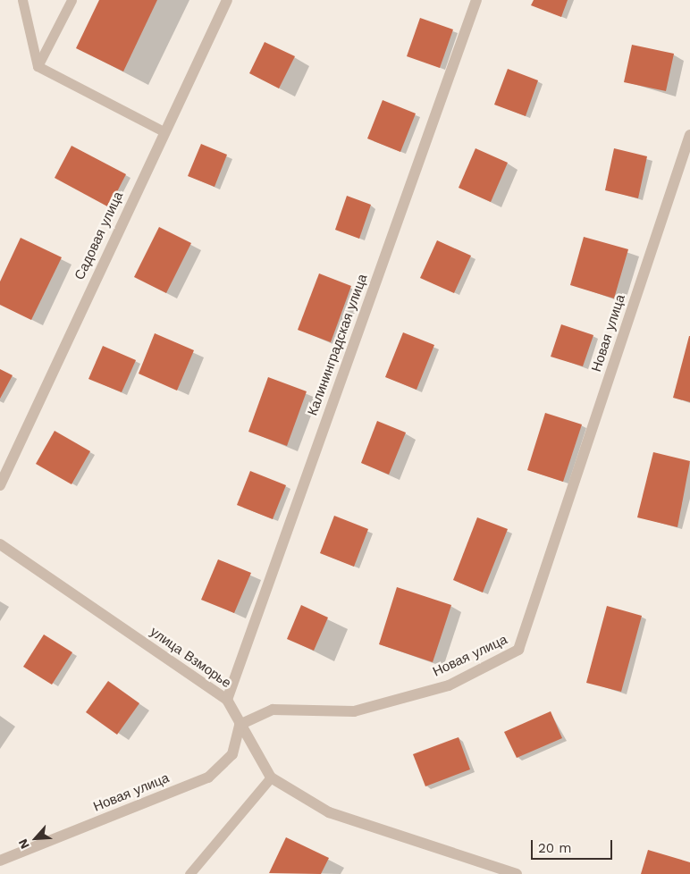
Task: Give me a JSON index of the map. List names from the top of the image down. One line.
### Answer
{"streets":{"street":["Садовая улица","Новая улица","Калининградская улица","улица Взморье"]},"crossings":[["Новая улица","улица Взморье"],["Калининградская улица","улица Взморье"]],"scale_bar":"20 m","north":"bottom left"}
